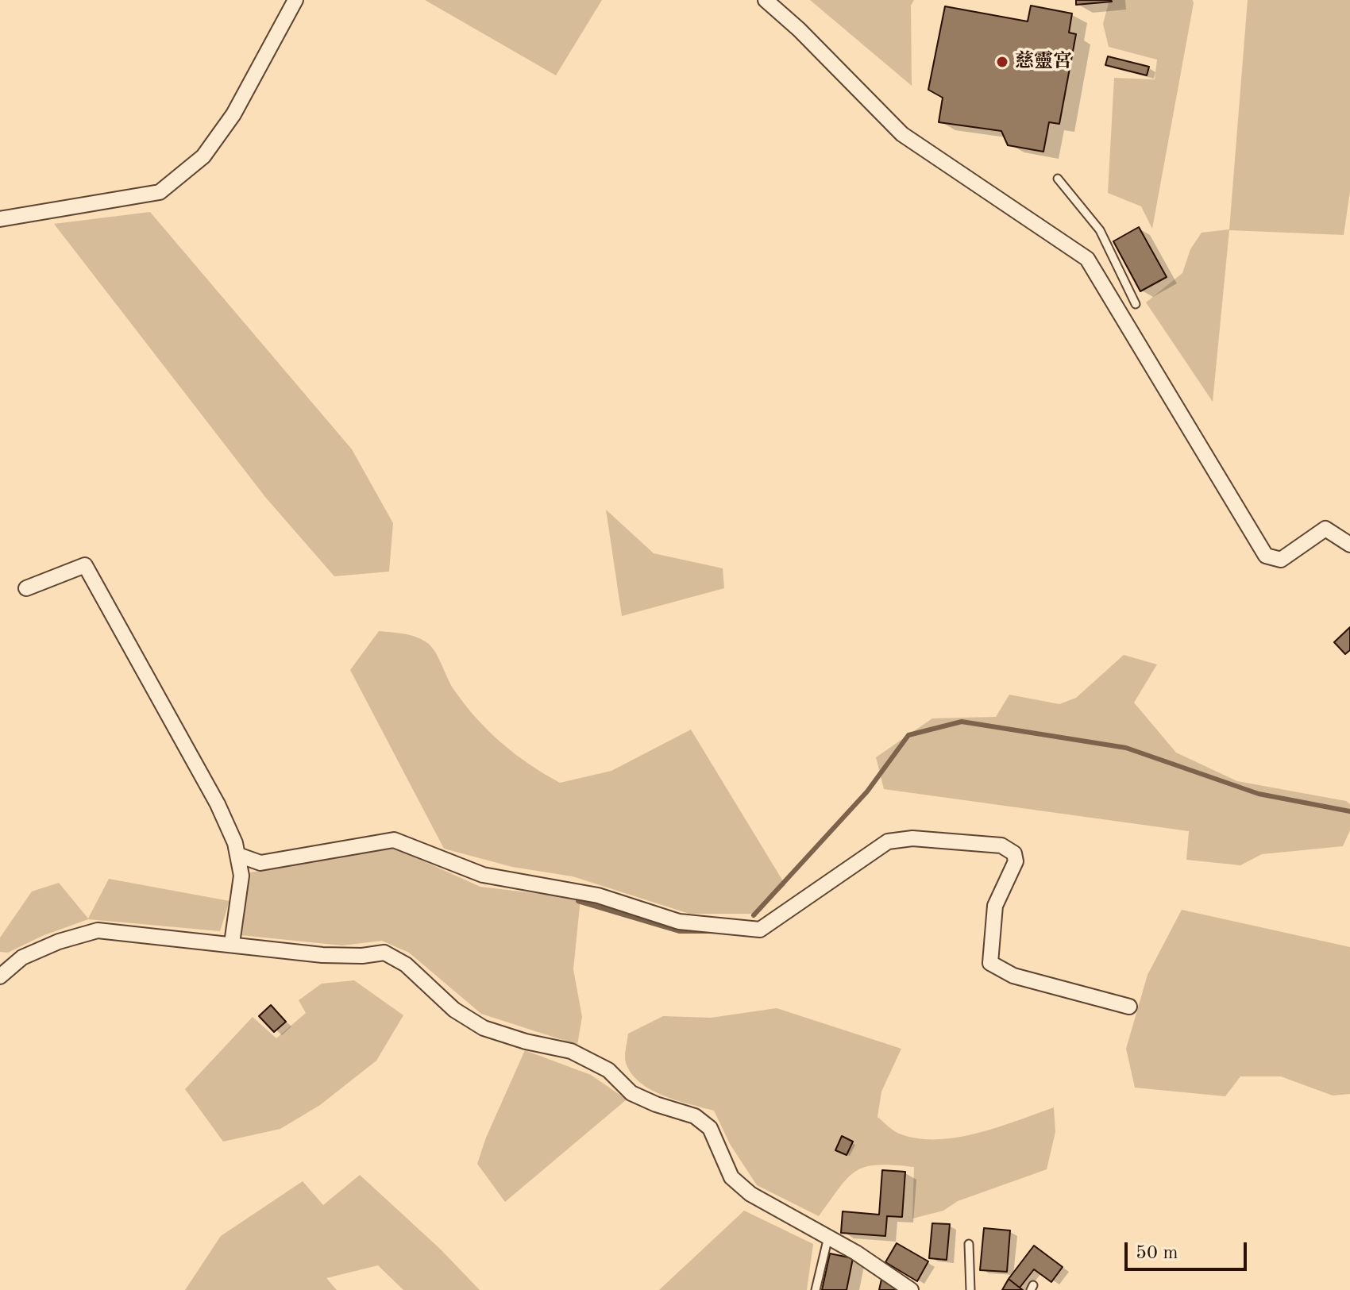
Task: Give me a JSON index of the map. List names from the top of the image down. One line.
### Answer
{"places":["慈靈宮"],"scale_bar":"50 m"}
